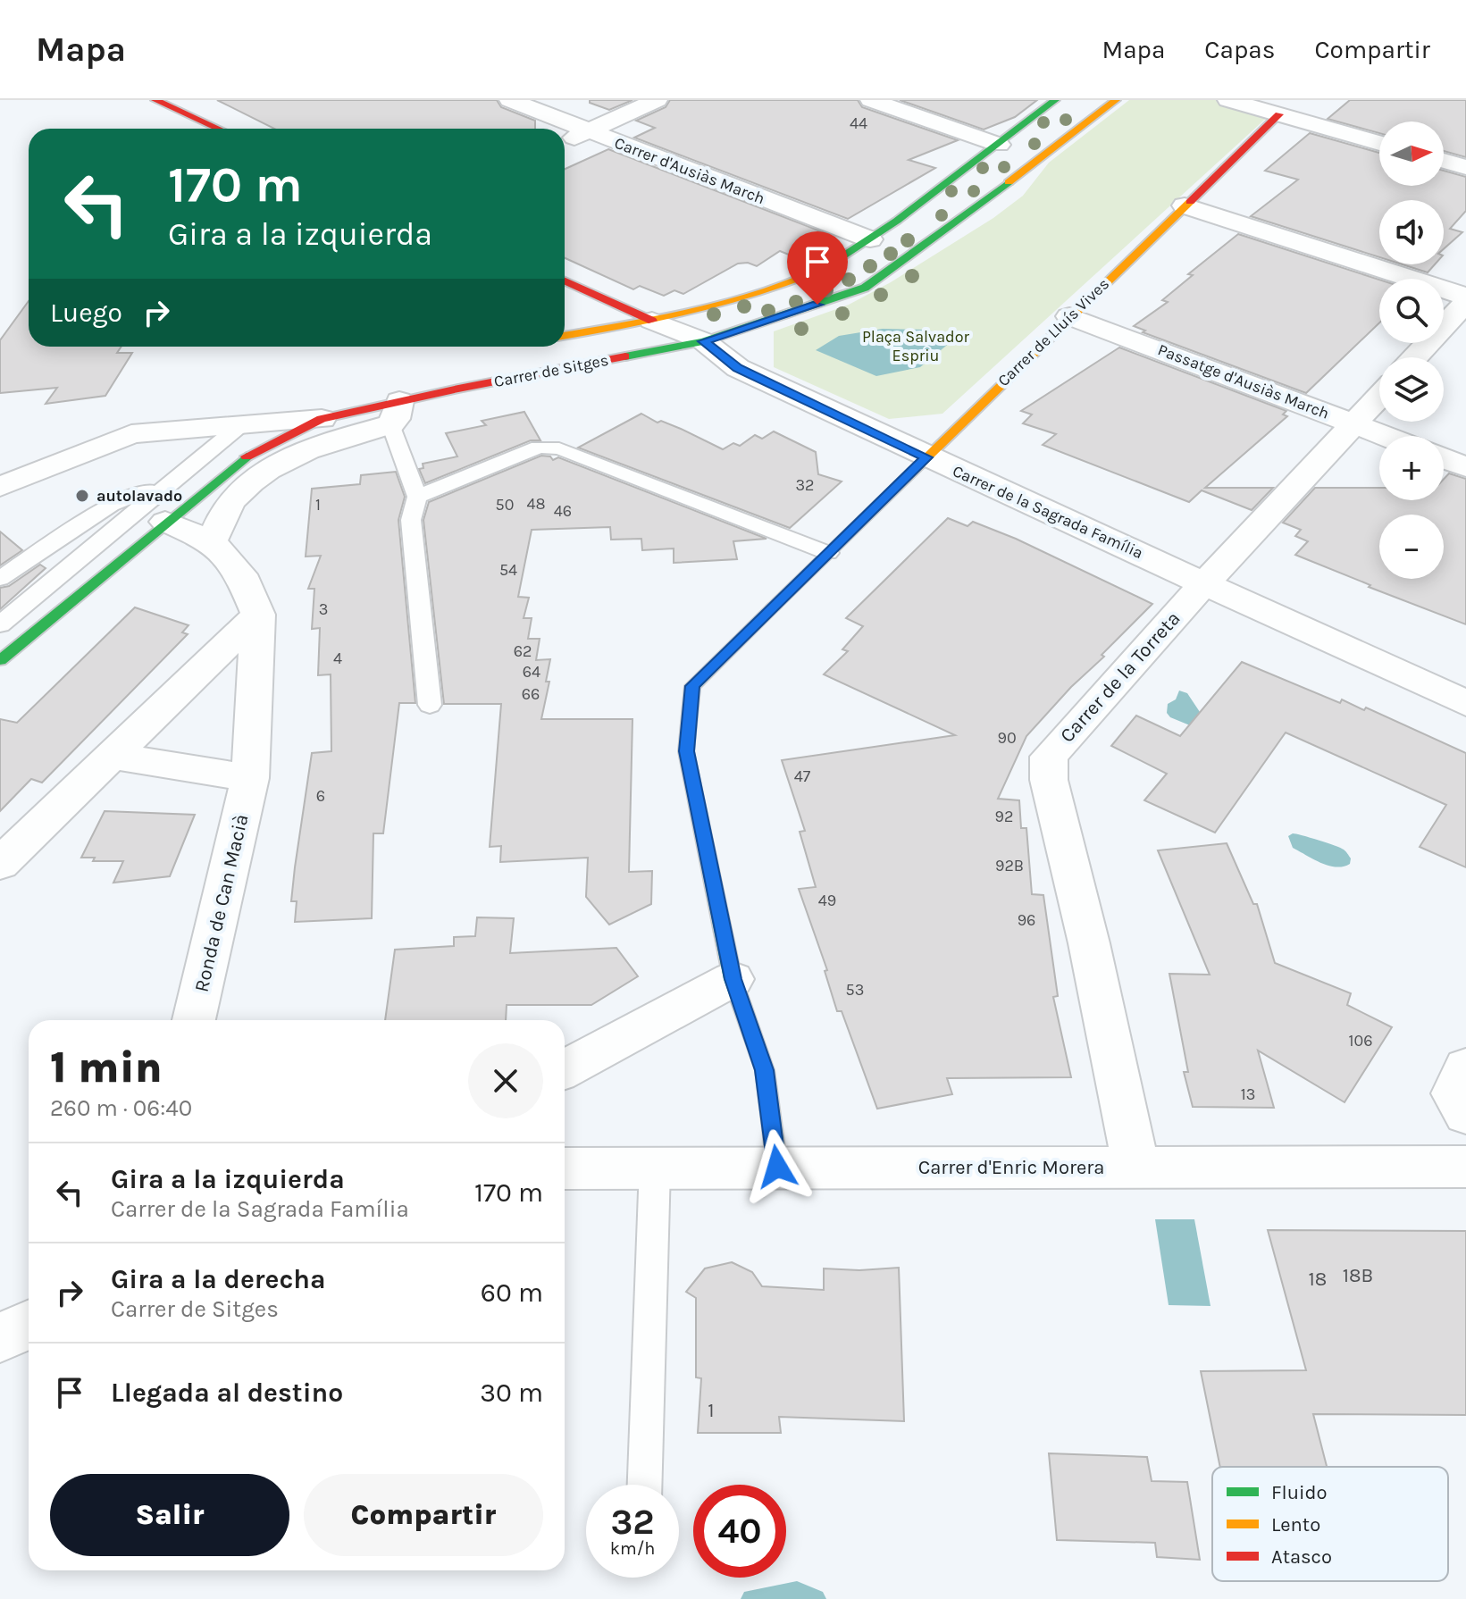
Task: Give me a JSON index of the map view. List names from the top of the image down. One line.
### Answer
{"streets":{"street":["Carrer d'Ausiàs March","Carrer de Lluís Vives","Carrer de Sitges","Passatge d'Ausiàs March","Carrer de la Sagrada Família","Carrer de la Torreta","Ronda de Can Macià","Carrer d'Enric Morera"]},"crossings":[["Carrer de Lluís Vives","Passatge d'Ausiàs March"],["Carrer de Lluís Vives","Carrer de la Sagrada Família"],["Carrer de Lluís Vives","Carrer d'Enric Morera"],["Carrer de Sitges","Carrer de la Sagrada Família"],["Carrer de Sitges","Ronda de Can Macià"],["Passatge d'Ausiàs March","Carrer de la Torreta"],["Carrer de la Sagrada Família","Carrer de la Torreta"],["Carrer de la Torreta","Carrer d'Enric Morera"]],"parks":["Plaça Salvador Espriu"],"places":["autolavado"],"house_numbers":["44","32","48","1","50","46","54","3","62","4","64","66","90","47","6","92","92B","49","96","53","106","13","18B","18","1"],"legend":["Fluido","Lento","Atasco"],"north":"right","page":{"header":"Mapa","nav":["Mapa","Capas","Compartir"],"map_buttons":["+","−"],"turn":["170 m","Gira a la izquierda"],"then":"Luego","heading":["1 min","260 m · 06:40"],"list":[{"name":"Gira a la izquierda","note":"Carrer de la Sagrada Família","value":"170 m"},{"name":"Gira a la derecha","note":"Carrer de Sitges","value":"60 m"},{"name":"Llegada al destino","value":"30 m"}],"buttons":["Salir","Compartir"],"speed":"32 km/h","limit":"40"}}
